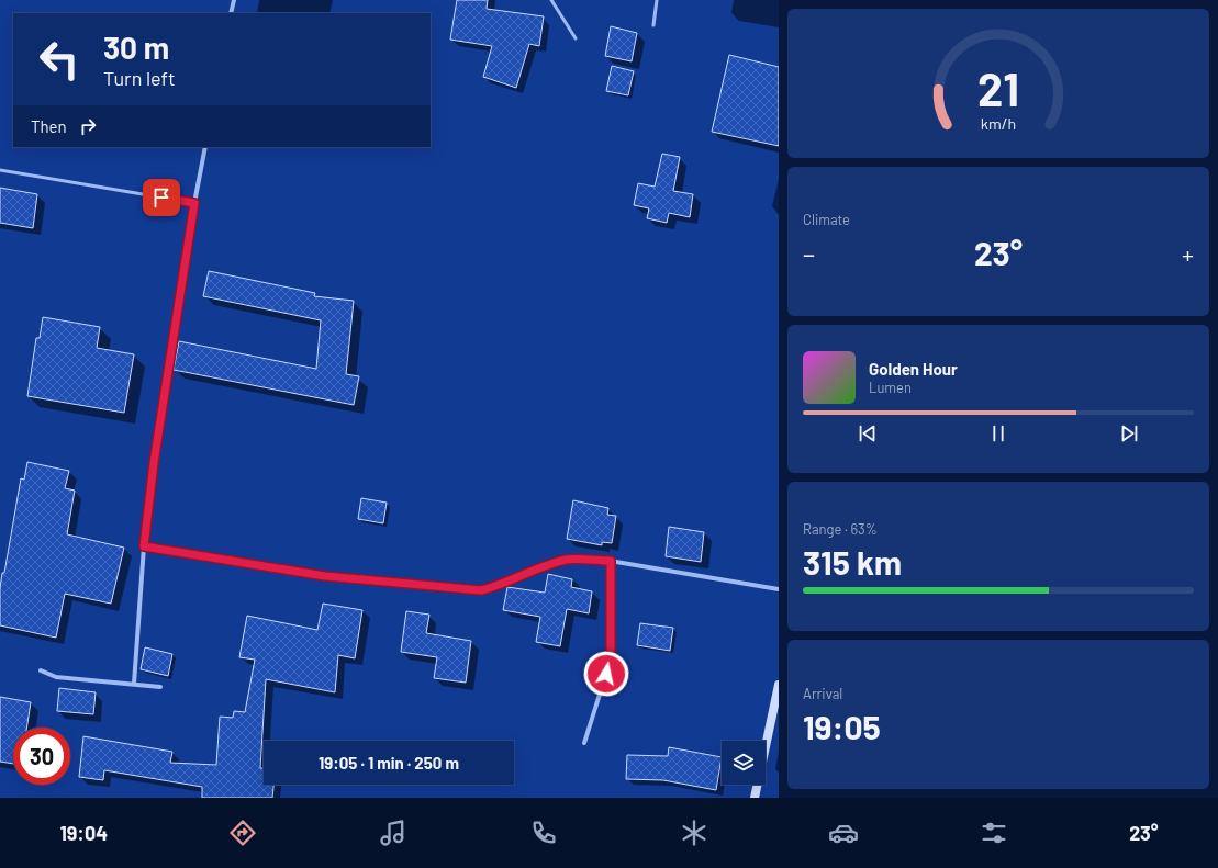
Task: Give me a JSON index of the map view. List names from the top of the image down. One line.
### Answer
{"page":{"turn":["30 m","Turn left"],"then":"Then","tile":["Climate",["Range · 63%","315 km"],["Arrival","19:05"]],"heat":["−","23°","+"],"song":["Golden Hour","Lumen"],"limit":"30","trip":"19:05 · 1 min · 250 m","tabs":["19:04","23°"],"gauge":["21","km/h"]}}
